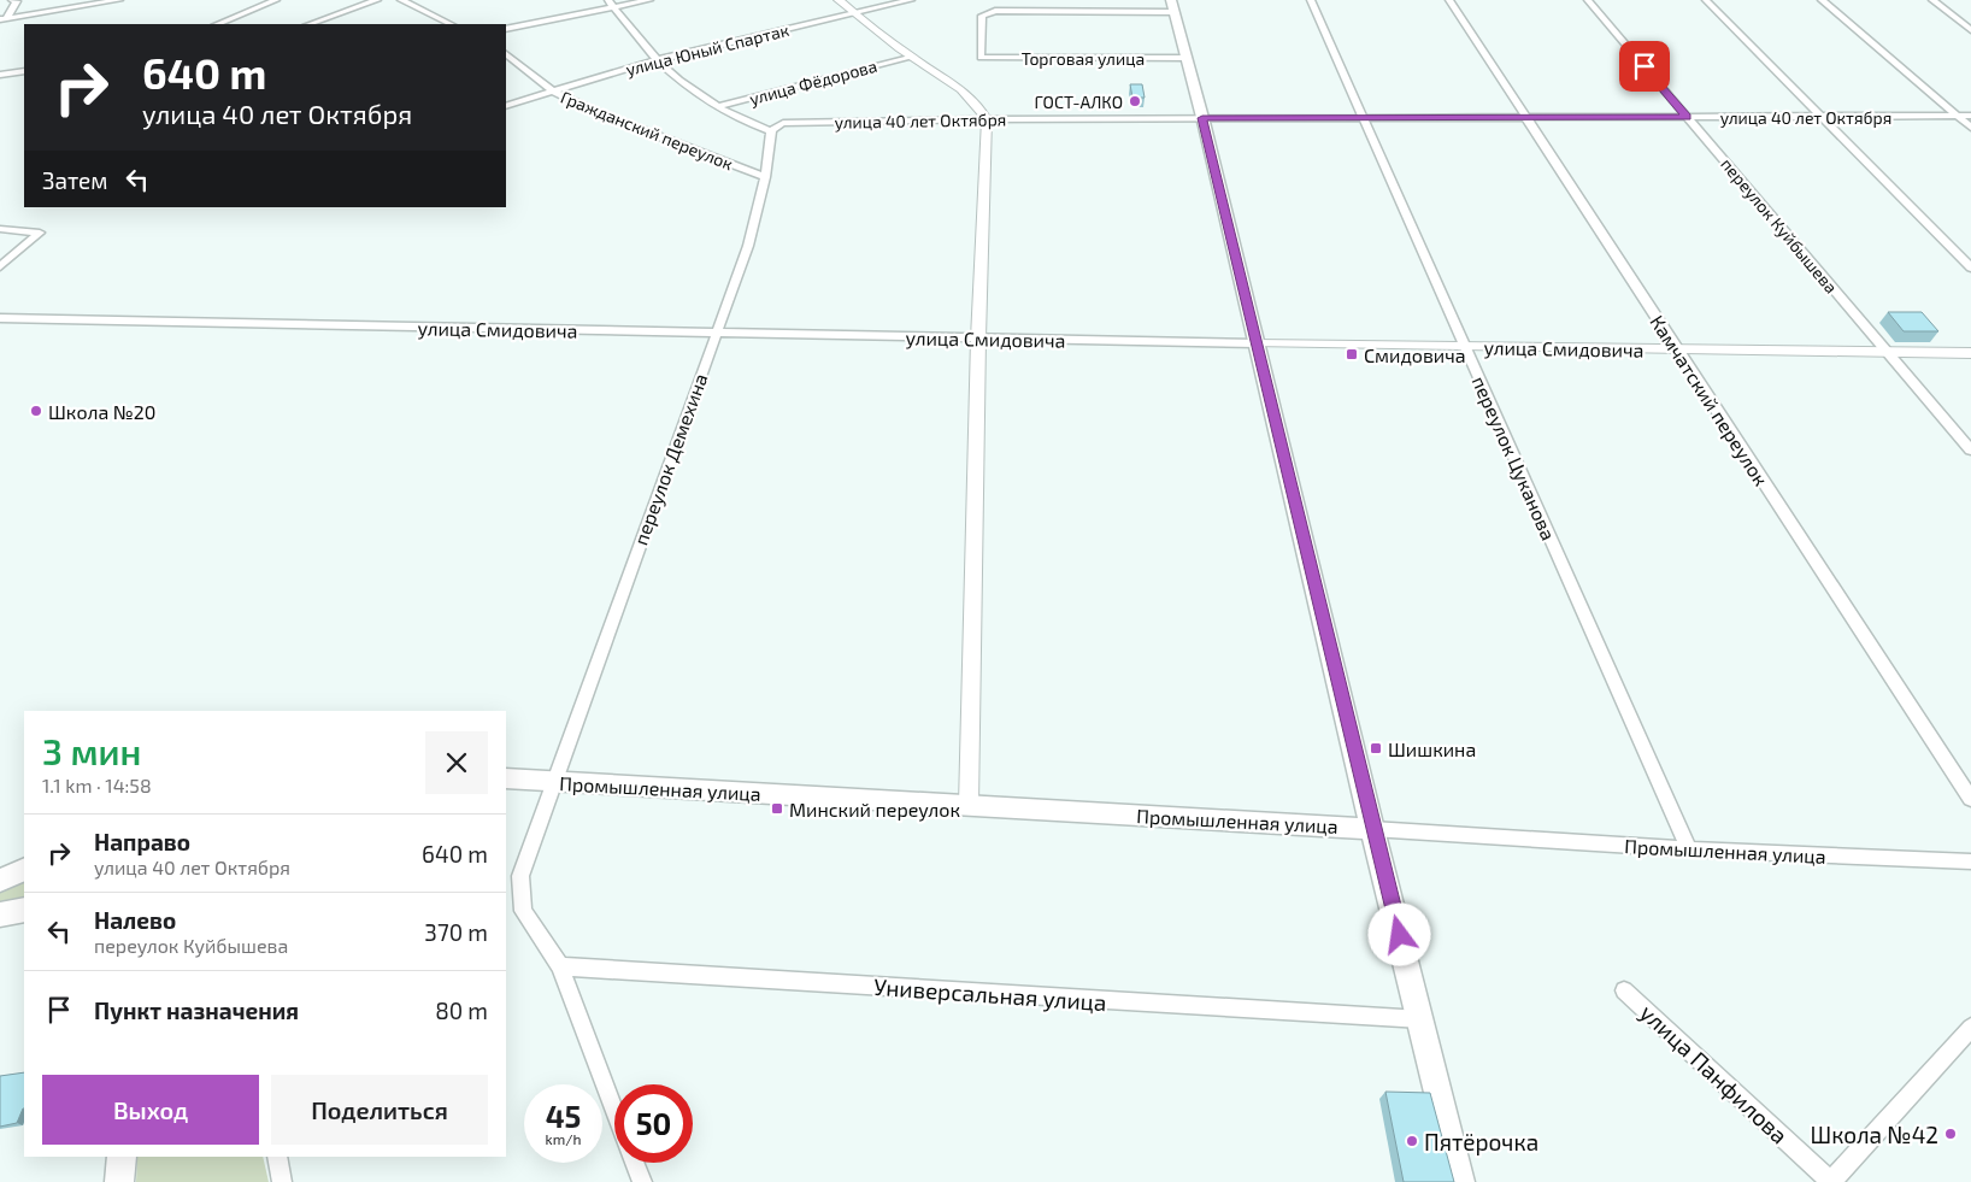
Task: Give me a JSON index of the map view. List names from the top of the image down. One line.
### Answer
{"streets":{"main road":["Промышленная улица"],"street":["улица Юный Спартак","Торговая улица","улица Фёдорова","улица 40 лет Октября","Гражданский переулок","переулок Куйбышева","улица Смидовича","Камчатский переулок","переулок Цуканова","переулок Демехина","Универсальная улица","улица Панфилова"]},"crossings":[["улица Юный Спартак","Гражданский переулок"],["улица 40 лет Октября","переулок Куйбышева"],["улица 40 лет Октября","Камчатский переулок"],["улица 40 лет Октября","переулок Цуканова"],["улица 40 лет Октября","переулок Демехина"],["Гражданский переулок","переулок Демехина"],["переулок Куйбышева","улица Смидовича"],["улица Смидовича","Камчатский переулок"],["улица Смидовича","переулок Цуканова"],["улица Смидовича","переулок Демехина"],["переулок Цуканова","Промышленная улица"],["переулок Демехина","Промышленная улица"]],"places":{"other":["ГОСТ-АЛКО","Школа №20","Школа №42","Пятёрочка"],"transit":["Смидовича","Шишкина","Минский переулок"]},"page":{"turn":["640 m","улица 40 лет Октября"],"then":"Затем","heading":["3 мин","1.1 km · 14:58"],"list":[{"name":"Направо","note":"улица 40 лет Октября","value":"640 m"},{"name":"Налево","note":"переулок Куйбышева","value":"370 m"},{"name":"Пункт назначения","value":"80 m"}],"buttons":["Выход","Поделиться"],"speed":"45 km/h","limit":"50"}}
